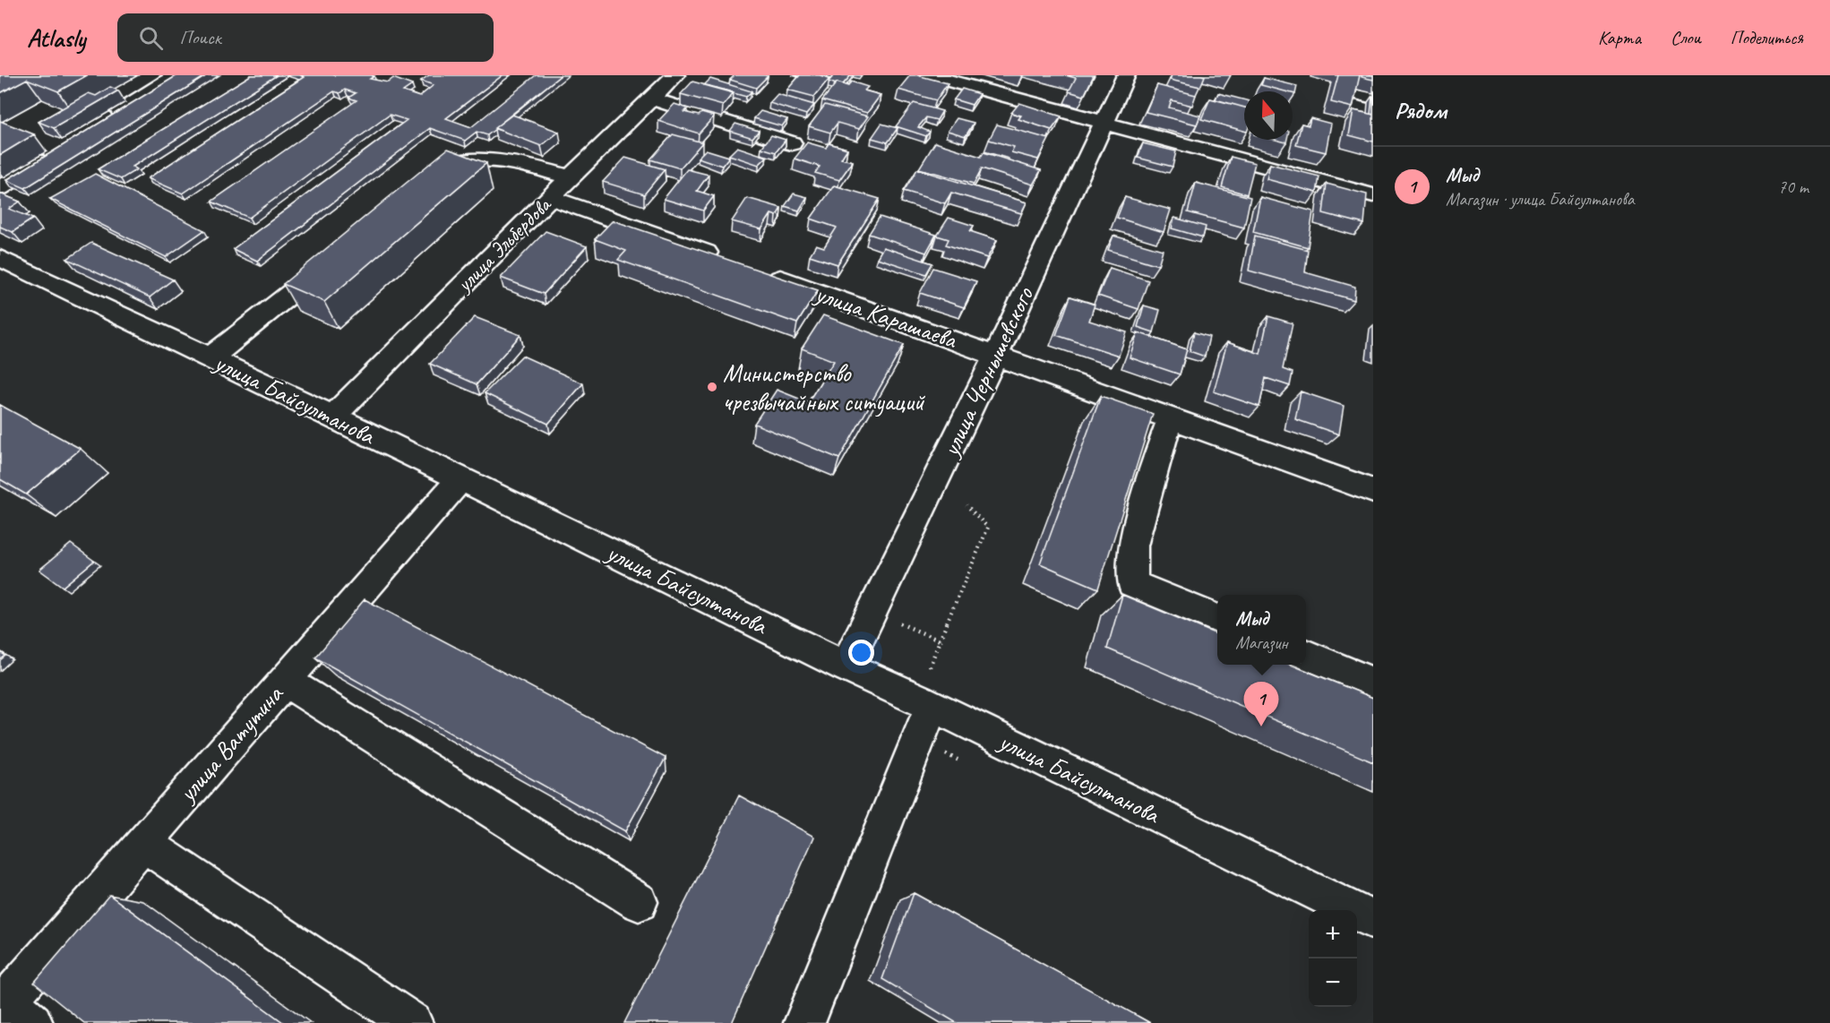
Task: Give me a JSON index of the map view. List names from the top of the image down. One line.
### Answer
{"streets":{"street":["улица Эльбердова","улица Карашаева","улица Чернышевского","улица Байсултанова","улица Ватутина"]},"crossings":[["улица Эльбердова","улица Байсултанова"],["улица Карашаева","улица Чернышевского"],["улица Чернышевского","улица Байсултанова"],["улица Байсултанова","улица Ватутина"]],"places":["Министерство чрезвычайных ситуаций"],"north":"top","page":{"header":"Atlasly","search":"Поиск","nav":["Карта","Слои","Поделиться"],"heading":"Рядом","list":[{"mark":"1","name":"Мыд","note":"Магазин · улица Байсултанова","value":"70 m"}],"popup":["Мыд","Магазин"],"pins":"1","map_buttons":["+","−"]}}
